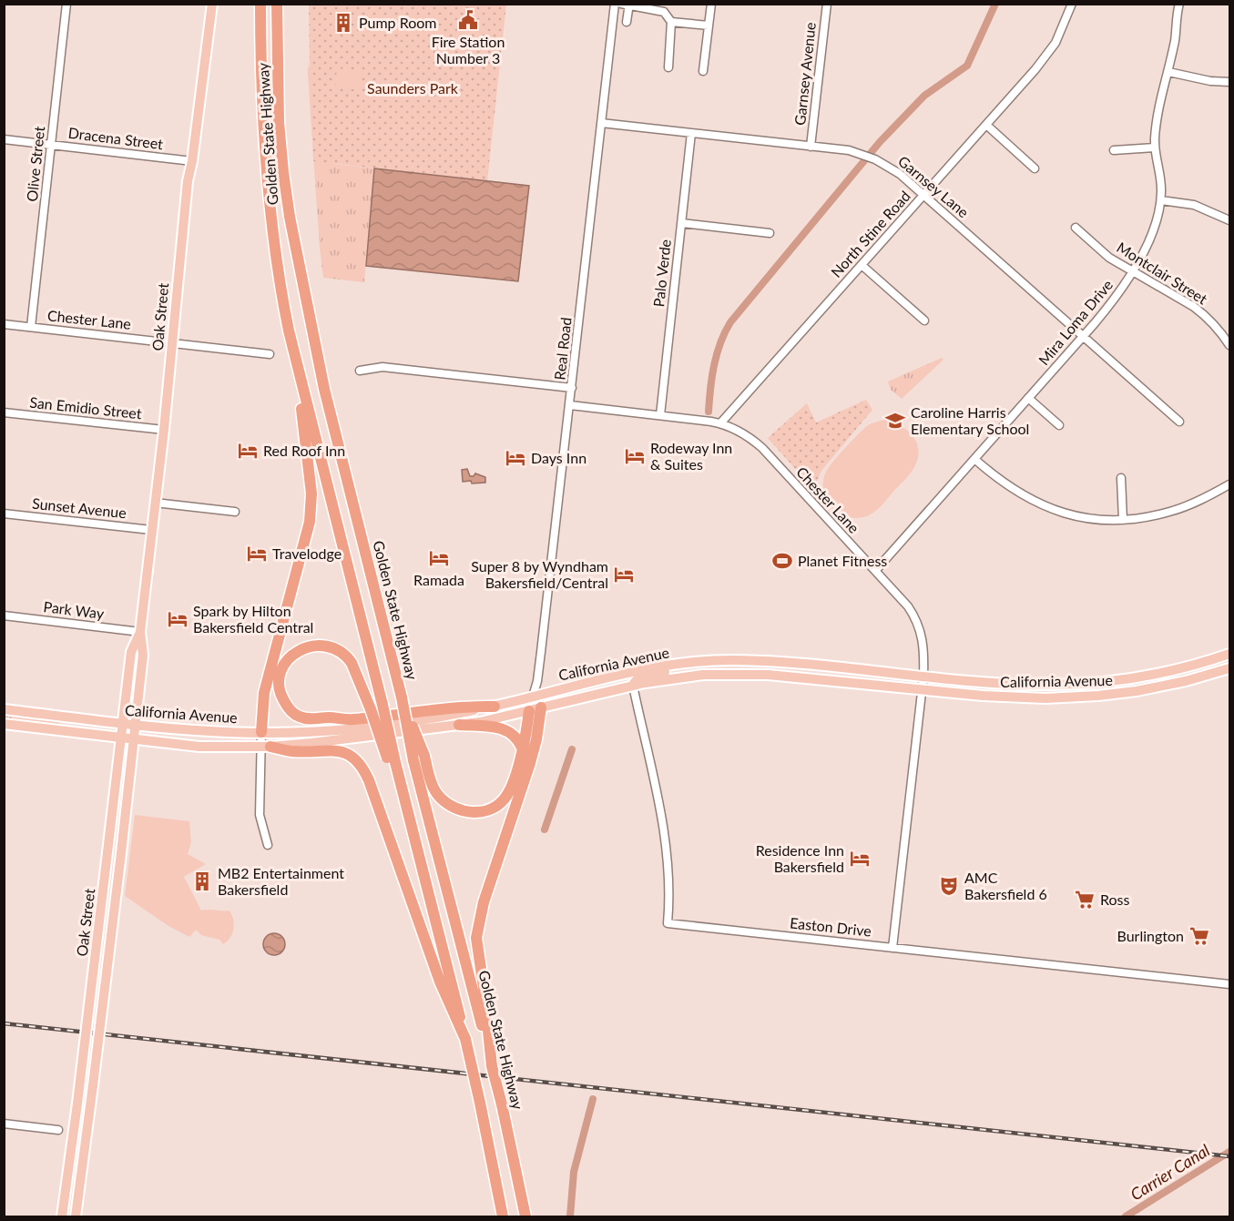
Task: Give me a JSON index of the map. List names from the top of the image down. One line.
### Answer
{"streets":{"highway":["Golden State Highway"],"main road":["Oak Street","California Avenue"],"street":["Garnsey Avenue","Dracena Street","Olive Street","Garnsey Lane","North Stine Road","Palo Verde","Montclair Street","Chester Lane","Mira Loma Drive","Real Road","San Emidio Street","Sunset Avenue","Park Way","Easton Drive"]},"crossings":[["Garnsey Avenue","Garnsey Lane"],["Dracena Street","Olive Street"],["Dracena Street","Oak Street"],["Olive Street","Chester Lane"],["Garnsey Lane","North Stine Road"],["Garnsey Lane","Palo Verde"],["Garnsey Lane","Mira Loma Drive"],["Garnsey Lane","Real Road"],["North Stine Road","Chester Lane"],["Palo Verde","Chester Lane"],["Montclair Street","Mira Loma Drive"],["Oak Street","Chester Lane"],["Oak Street","San Emidio Street"],["Oak Street","Sunset Avenue"],["Oak Street","Park Way"],["Oak Street","California Avenue"],["Chester Lane","Mira Loma Drive"],["Chester Lane","Real Road"],["Chester Lane","California Avenue"],["Chester Lane","Easton Drive"],["Real Road","California Avenue"],["California Avenue","Easton Drive"]],"water":["Carrier Canal"],"parks":["Saunders Park"],"places":{"public building":["Fire Station Number 3"],"building":["Pump Room","MB2 Entertainment Bakersfield"],"school or university":["Caroline Harris Elementary School"],"hotel":["Red Roof Inn","Rodeway Inn & Suites","Days Inn","Travelodge","Ramada","Super 8 by Wyndham Bakersfield/Central","Spark by Hilton Bakersfield Central","Residence Inn Bakersfield"],"sports":["Planet Fitness"],"theatre":["AMC Bakersfield 6"],"supermarket":["Ross","Burlington"]}}
